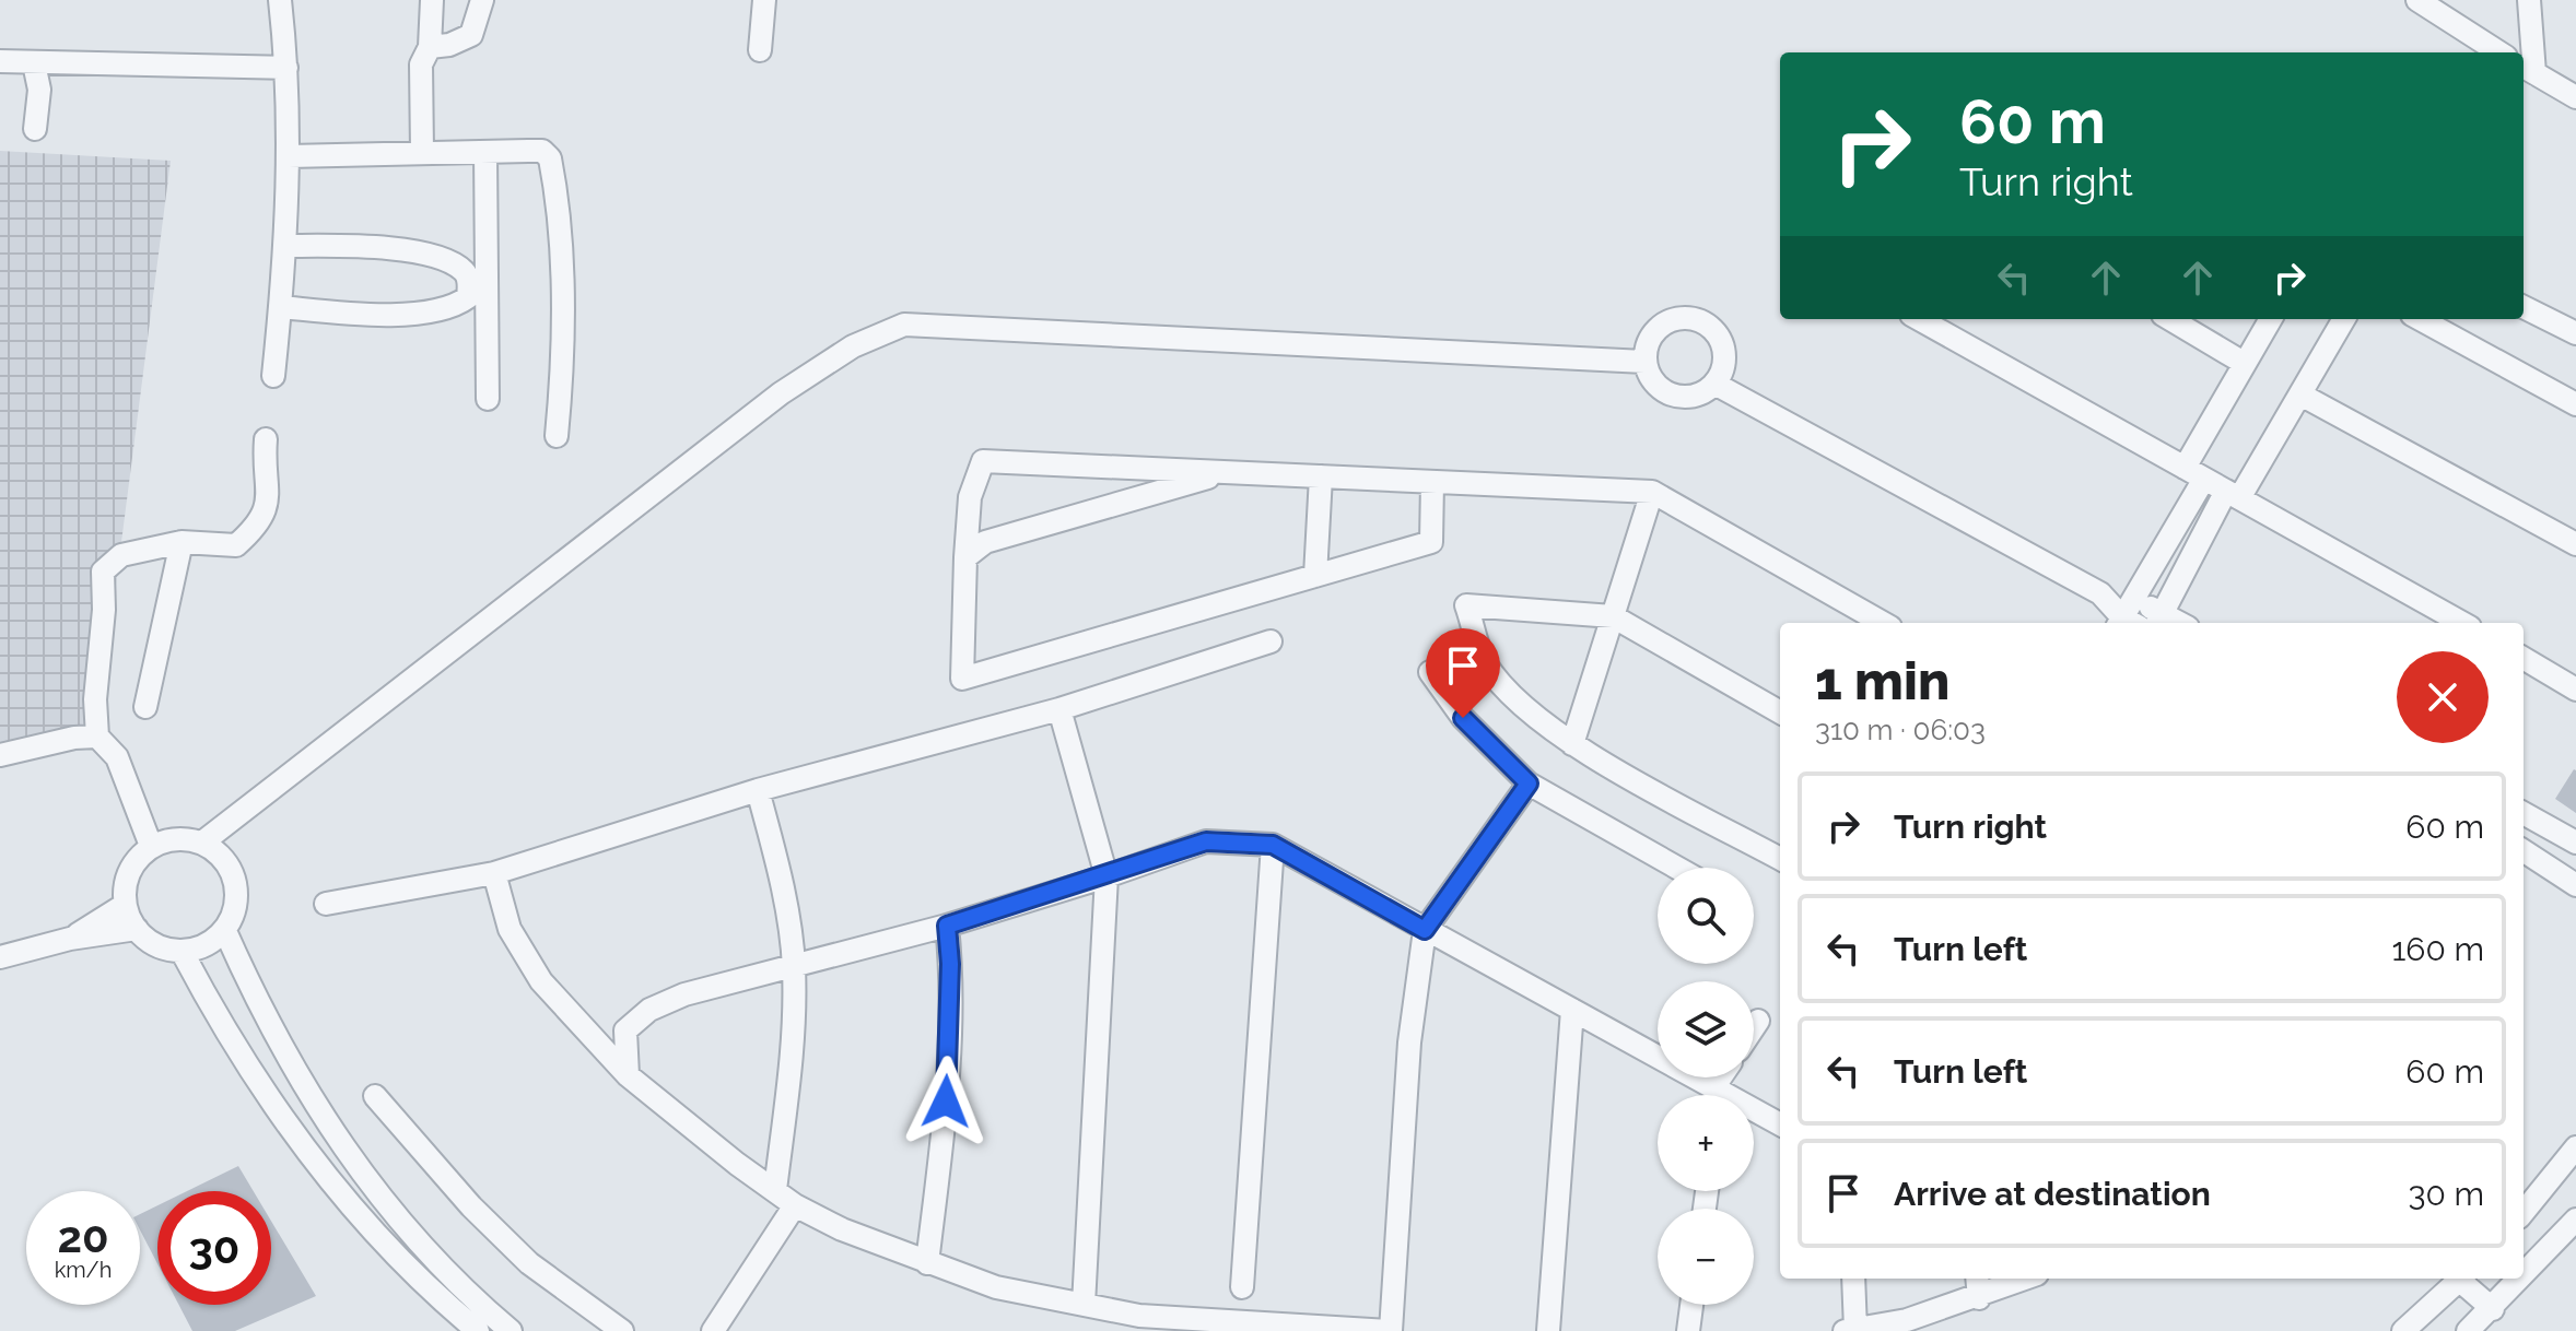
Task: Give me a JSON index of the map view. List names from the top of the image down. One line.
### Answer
{"page":{"turn":["60 m","Turn right"],"heading":["1 min","310 m · 06:03"],"list":[{"name":"Turn right","value":"60 m"},{"name":"Turn left","value":"160 m"},{"name":"Turn left","value":"60 m"},{"name":"Arrive at destination","value":"30 m"}],"map_buttons":["+","−"],"speed":"20 km/h","limit":"30"}}
